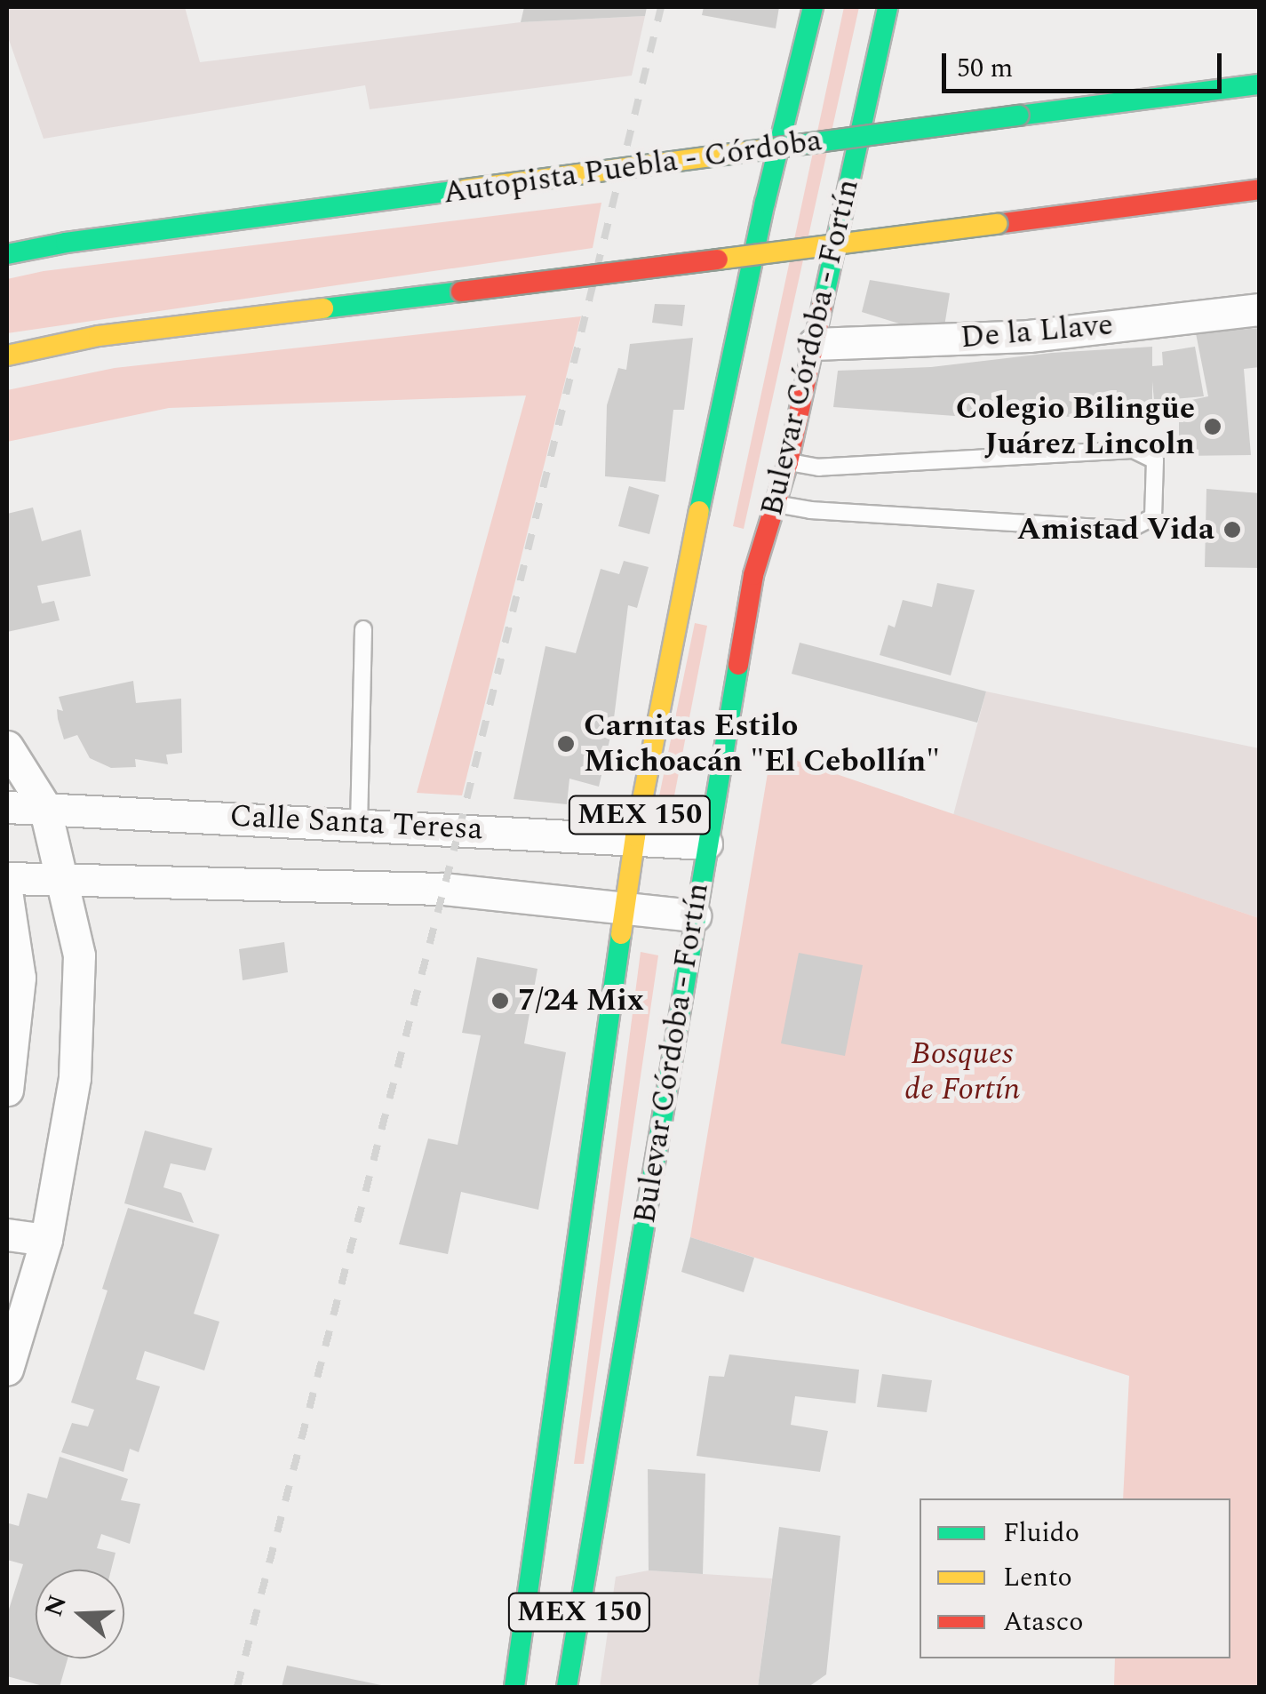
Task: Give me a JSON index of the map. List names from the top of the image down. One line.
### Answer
{"streets":{"main road":["Autopista Puebla - Córdoba","Bulevar Córdoba - Fortín","MEX 150"],"street":["De la Llave","Calle Santa Teresa"]},"crossings":[["De la Llave","Bulevar Córdoba - Fortín"],["Bulevar Córdoba - Fortín","Calle Santa Teresa"]],"parks":["Bosques de Fortín"],"places":["Colegio Bilingüe Juárez Lincoln","Amistad Vida","Carnitas Estilo Michoacán \"El Cebollín\"","7/24 Mix"],"legend":["Fluido","Lento","Atasco"],"scale_bar":"50 m","north":"left"}
